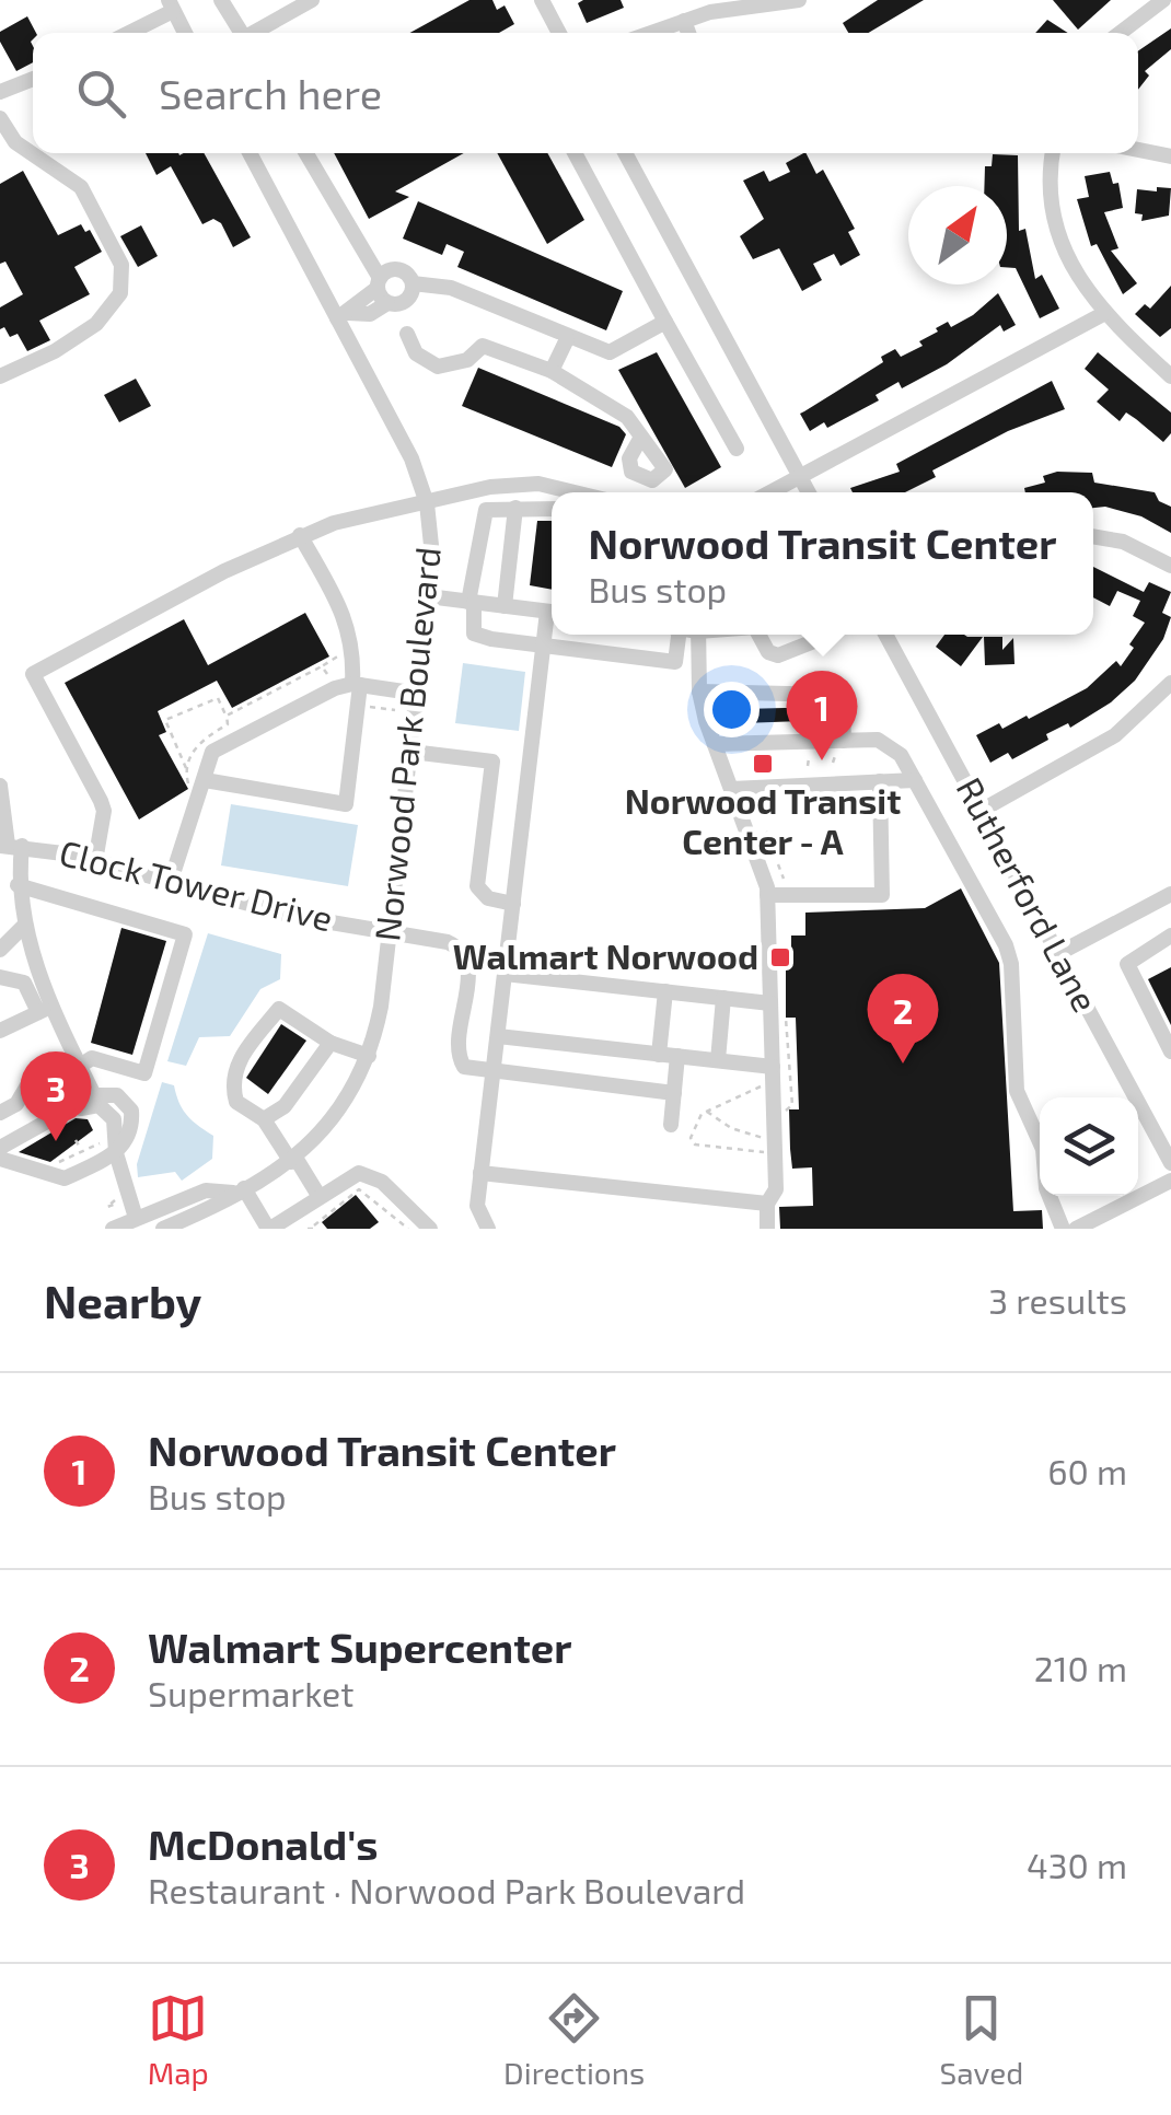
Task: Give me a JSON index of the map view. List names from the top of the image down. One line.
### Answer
{"streets":{"street":["Norwood Park Boulevard","Clock Tower Drive","Rutherford Lane"]},"crossings":[["Norwood Park Boulevard","Clock Tower Drive"]],"places":{"transit":["Norwood Transit Center - A","Walmart Norwood"]},"north":"top right","page":{"search":"Search here","popup":["Norwood Transit Center","Bus stop"],"pins":["1","2","3"],"heading":["Nearby","3 results"],"list":[{"mark":"1","name":"Norwood Transit Center","note":"Bus stop","value":"60 m"},{"mark":"2","name":"Walmart Supercenter","note":"Supermarket","value":"210 m"},{"mark":"3","name":"McDonald's","note":"Restaurant · Norwood Park Boulevard","value":"430 m"}],"nav":["Map","Directions","Saved"]}}
